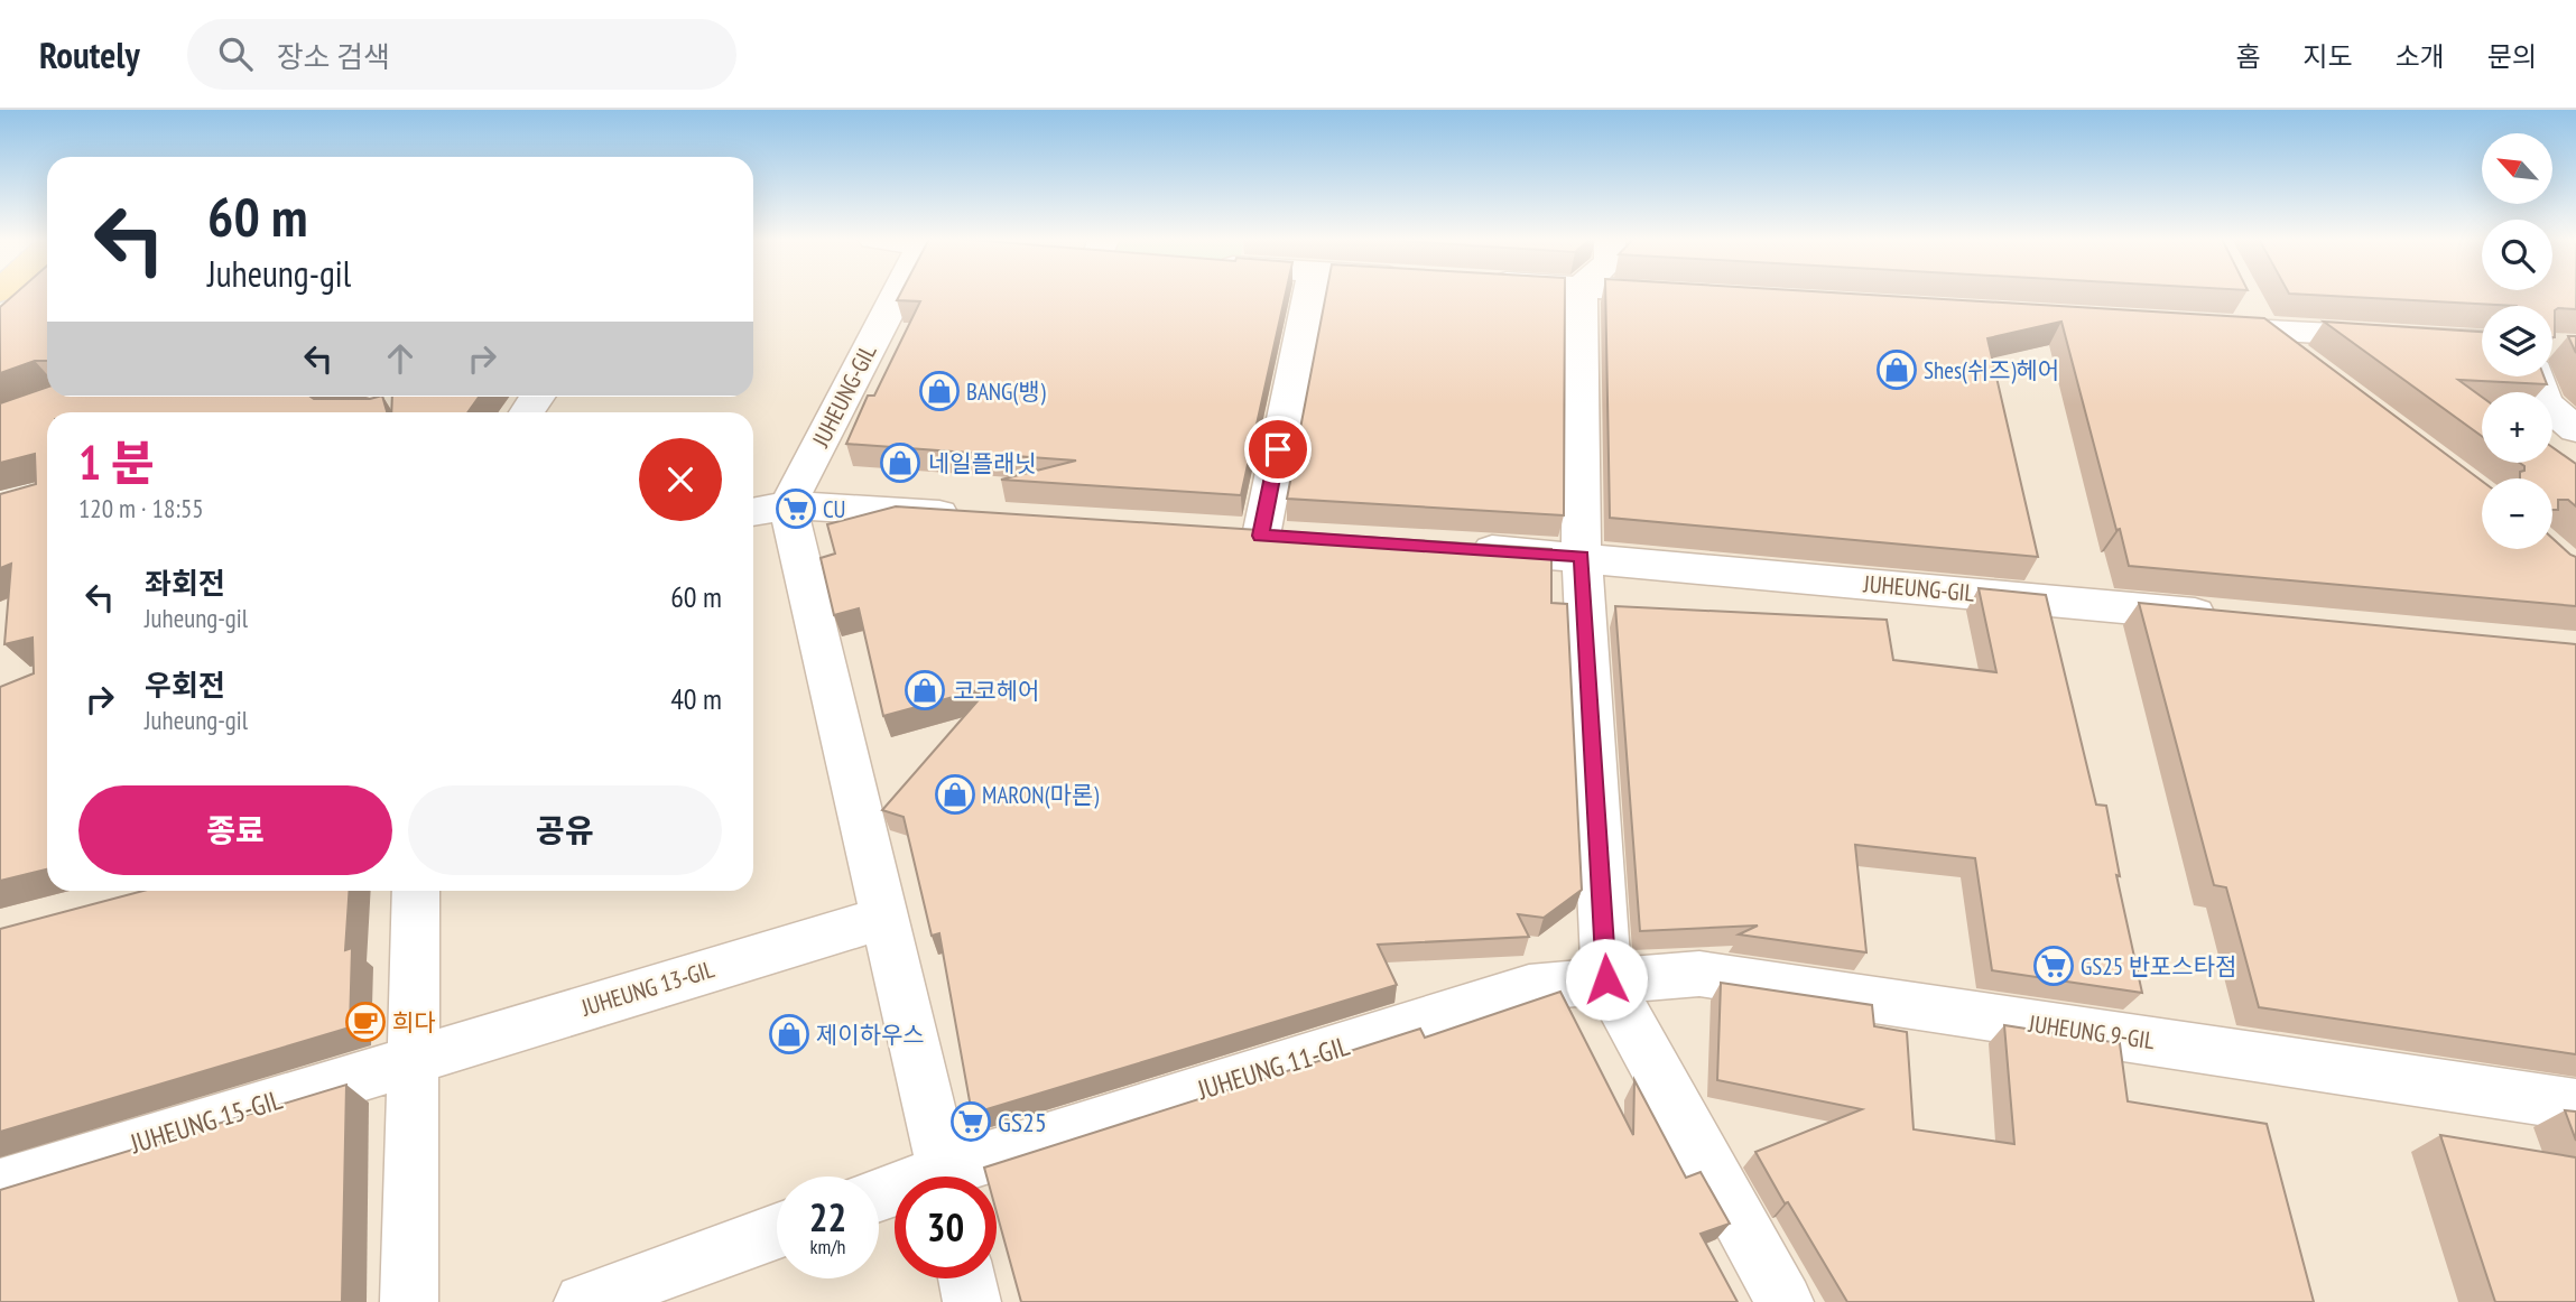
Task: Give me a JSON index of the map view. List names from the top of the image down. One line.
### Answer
{"streets":{"street":["JUHEUNG-GIL","JUHEUNG 13-GIL","JUHEUNG 9-GIL","JUHEUNG 11-GIL","JUHEUNG 15-GIL"]},"crossings":[["JUHEUNG 13-GIL","JUHEUNG 15-GIL"],["JUHEUNG 9-GIL","JUHEUNG 11-GIL"]],"places":{"shop":["Shes(쉬즈)헤어","BANG(뱅)","네일플래닛","코코헤어","MARON(마론)","제이하우스"],"supermarket":["CU","GS25 반포스타점","GS25"],"cafe":["희다"]},"north":"top left","page":{"header":"Routely","search":"장소 검색","nav":["홈","지도","소개","문의"],"map_buttons":["+","−"],"turn":["60 m","Juheung-gil"],"heading":["1 분","120 m · 18:55"],"list":[{"name":"좌회전","note":"Juheung-gil","value":"60 m"},{"name":"우회전","note":"Juheung-gil","value":"40 m"}],"buttons":["종료","공유"],"speed":"22 km/h","limit":"30"}}
